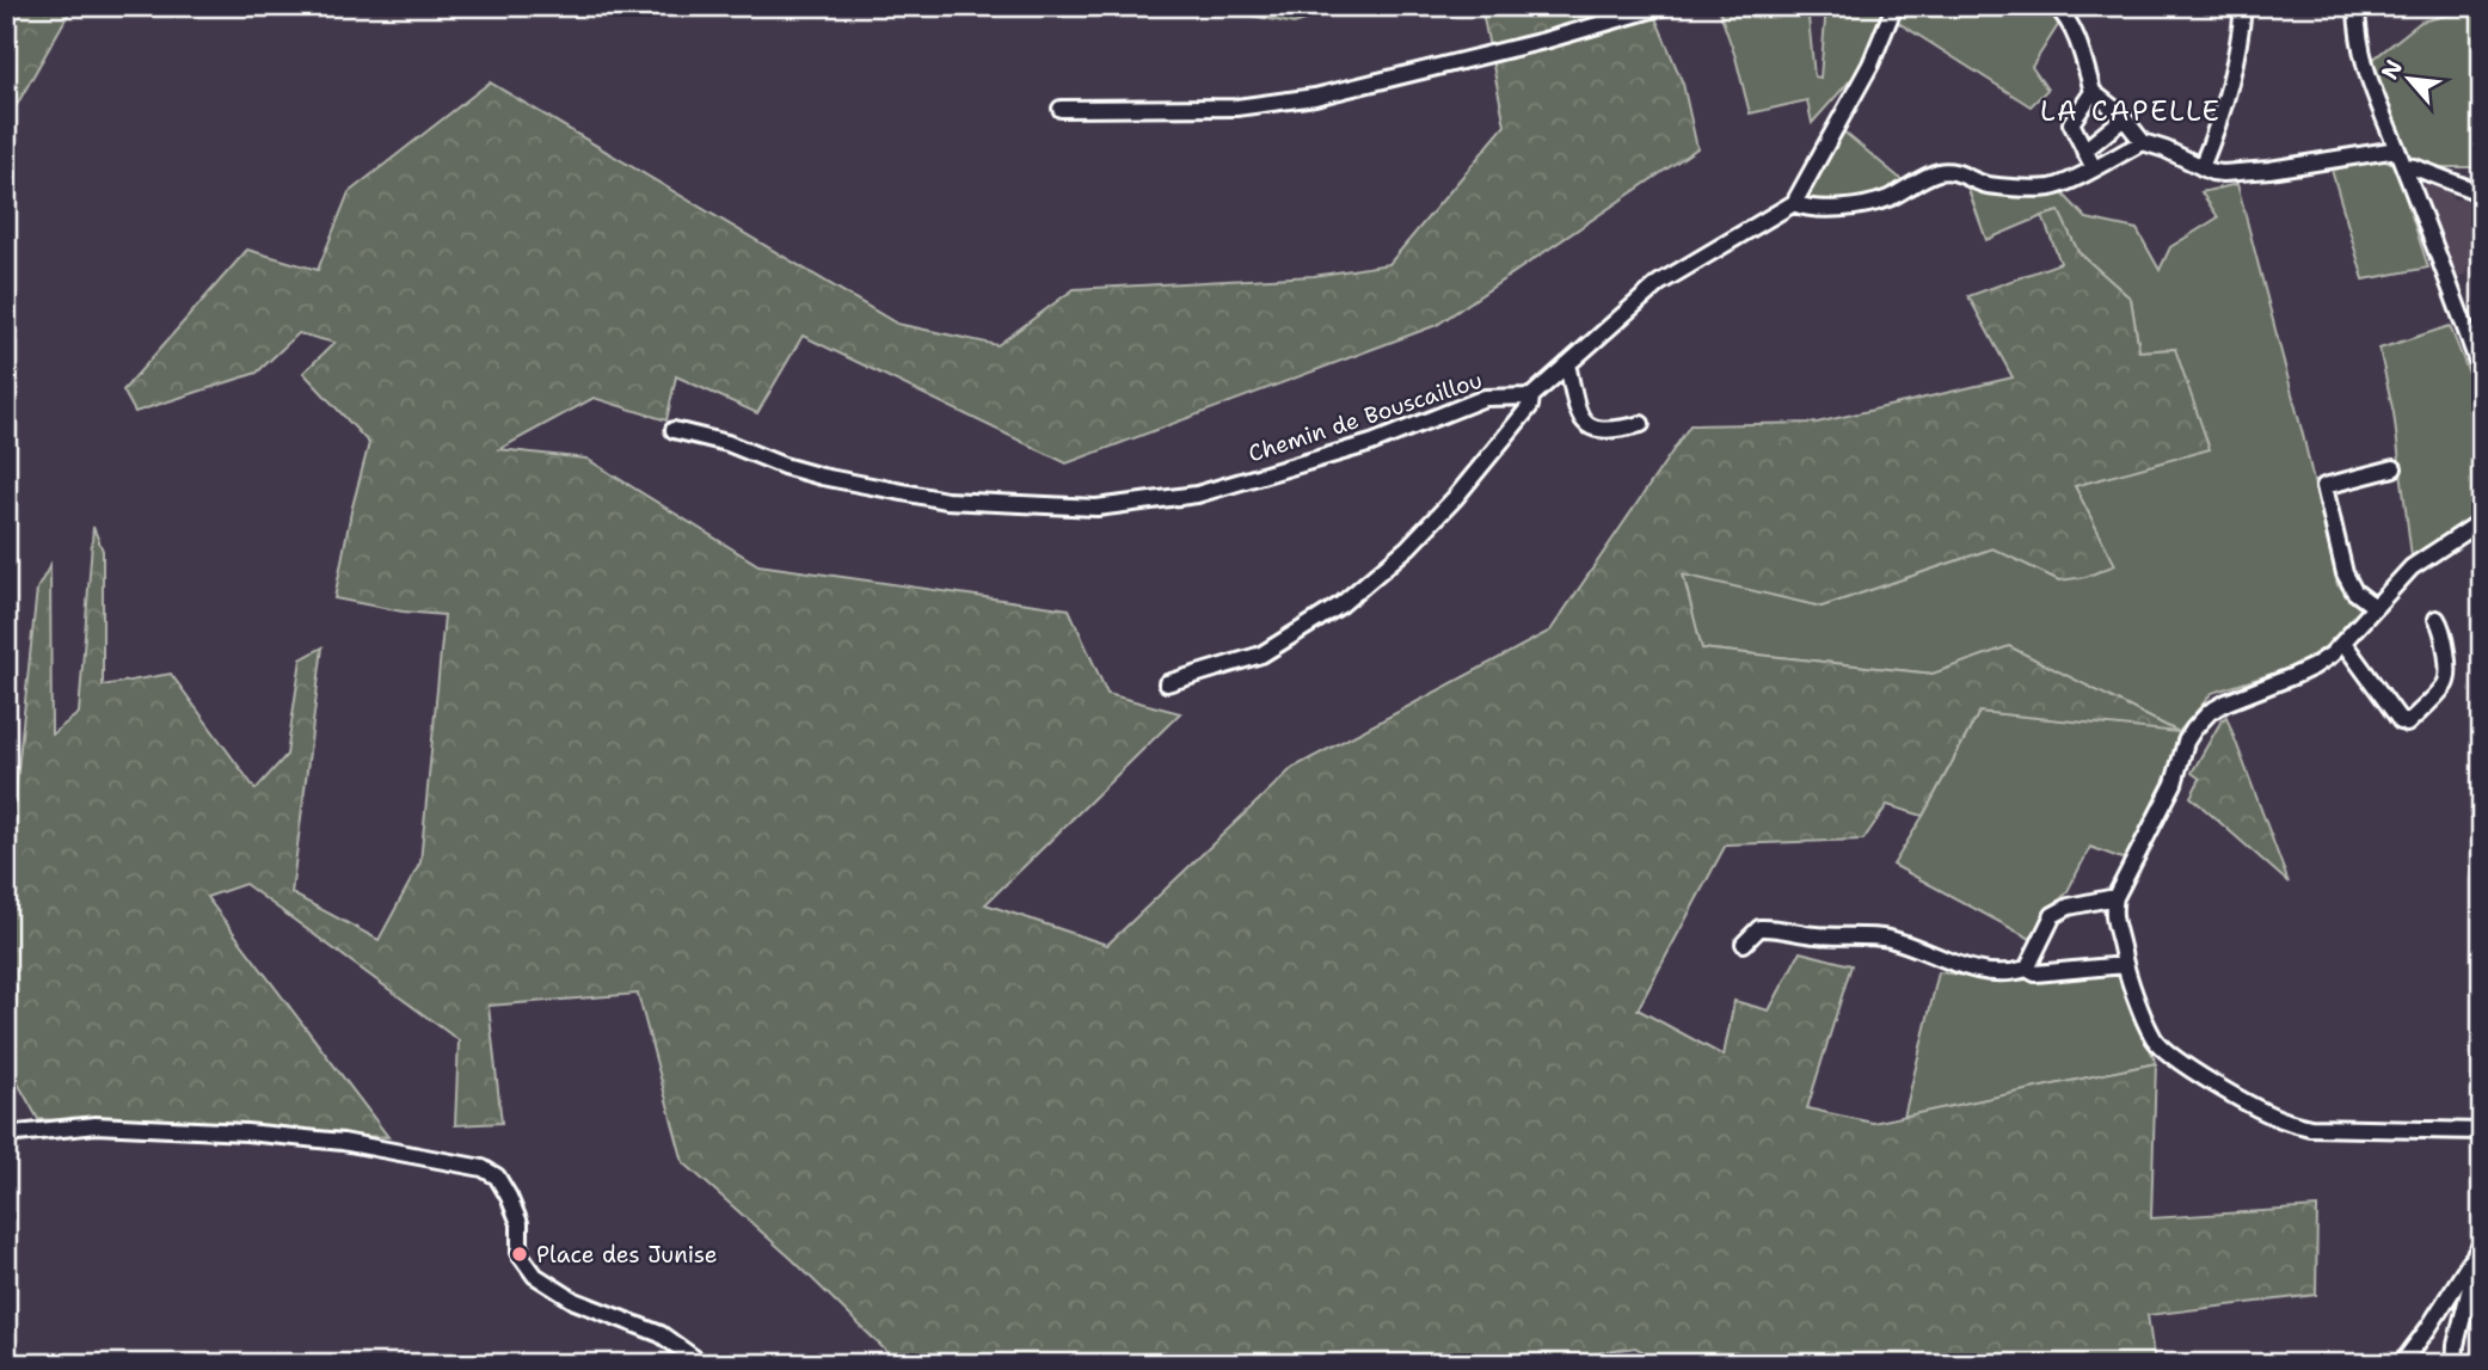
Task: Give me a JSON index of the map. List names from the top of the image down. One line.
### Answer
{"streets":{"street":["Chemin de Bouscaillou"]},"districts":["LA CAPELLE"],"places":["Place des Junise"],"north":"top left"}
